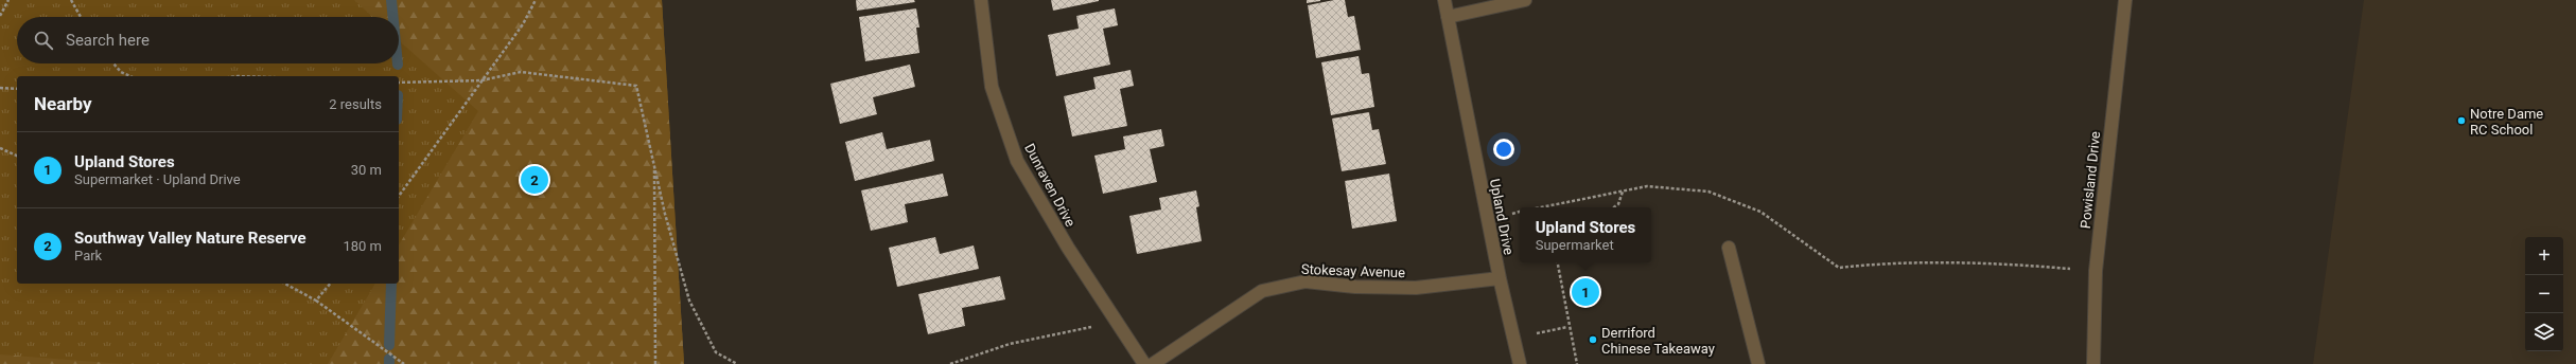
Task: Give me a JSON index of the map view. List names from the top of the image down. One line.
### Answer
{"streets":{"street":["Powisland Drive","Dunraven Drive","Upland Drive","Stokesay Avenue"]},"crossings":[["Upland Drive","Stokesay Avenue"]],"places":["Notre Dame RC School","Derriford Chinese Takeaway"],"page":{"search":"Search here","heading":["Nearby","2 results"],"list":[{"mark":"1","name":"Upland Stores","note":"Supermarket · Upland Drive","value":"30 m"},{"mark":"2","name":"Southway Valley Nature Reserve","note":"Park","value":"180 m"}],"pins":["2","1"],"popup":["Upland Stores","Supermarket"],"map_buttons":["+","−"]}}
